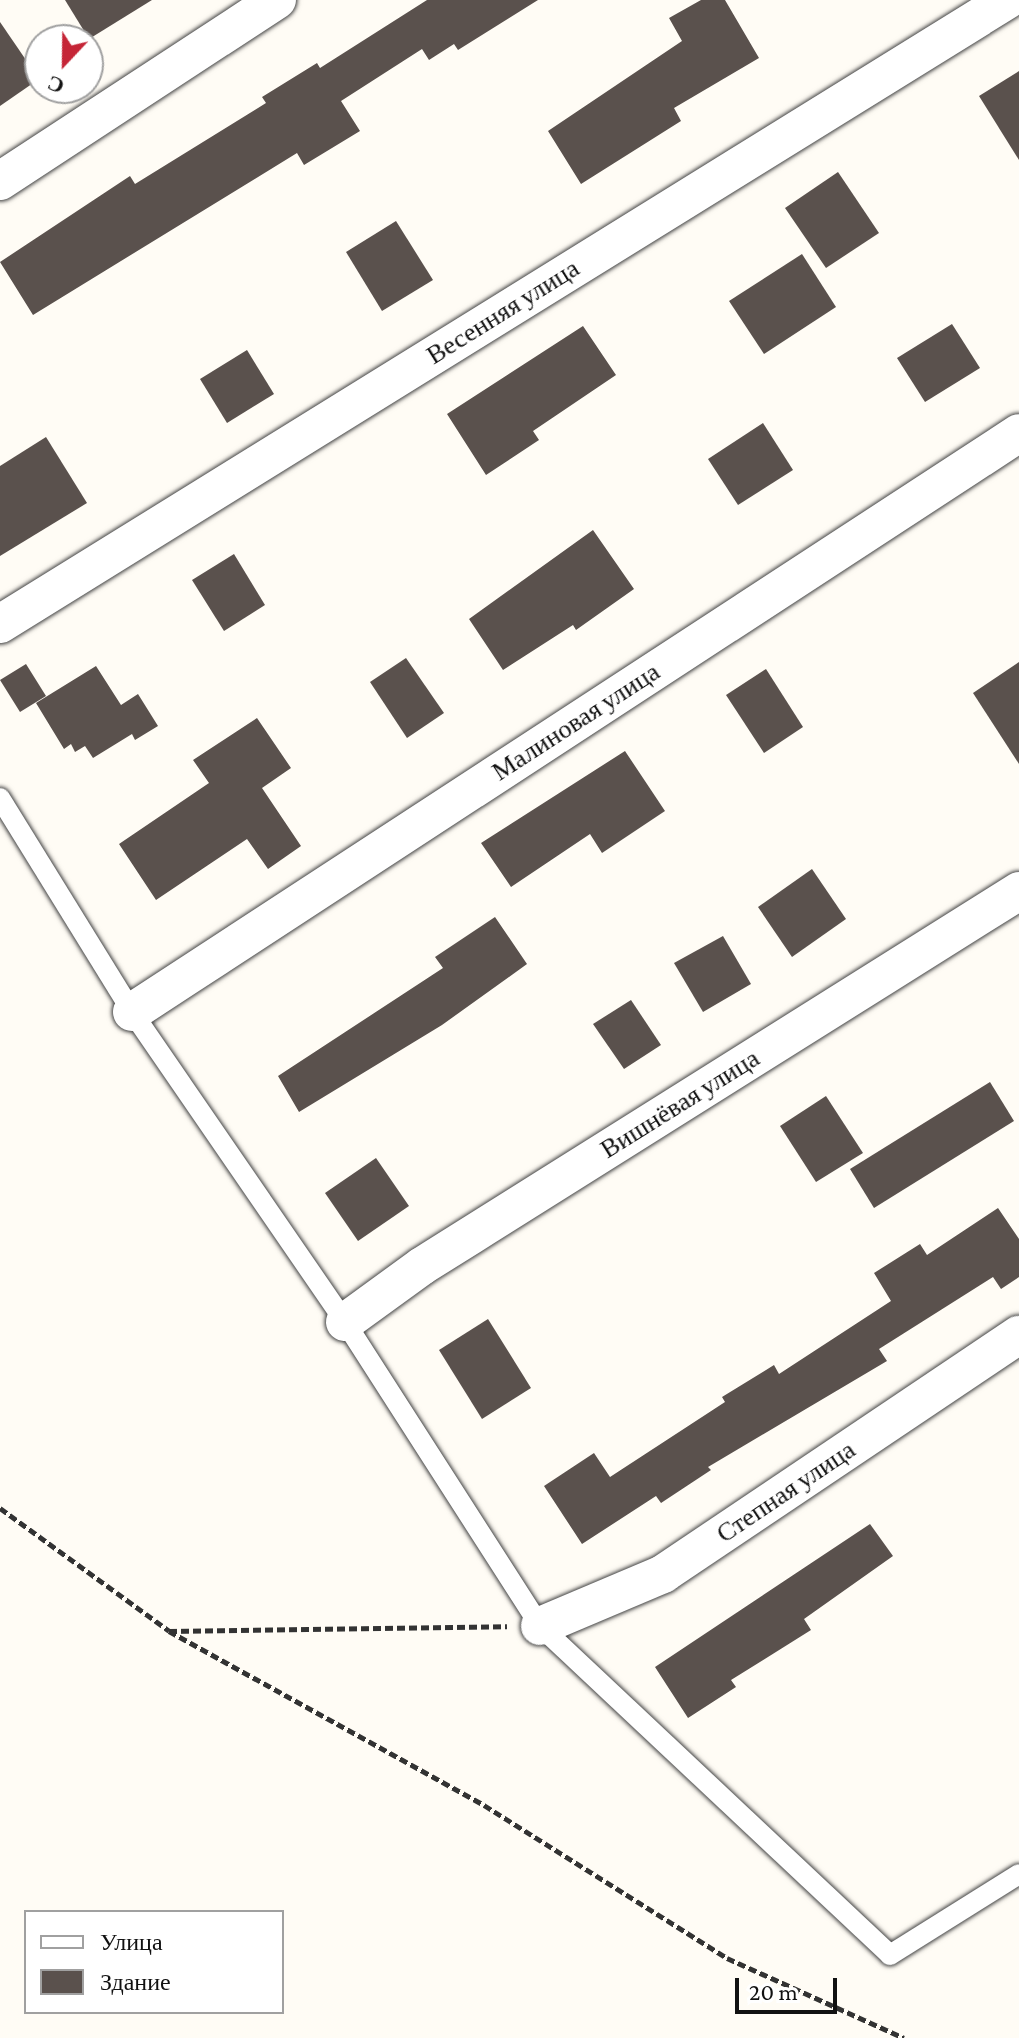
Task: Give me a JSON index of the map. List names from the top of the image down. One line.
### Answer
{"streets":{"street":["Весенняя улица","Малиновая улица","Вишнёвая улица","Степная улица"]},"legend":["Улица","Здание"],"scale_bar":"20 m","north":"bottom"}
